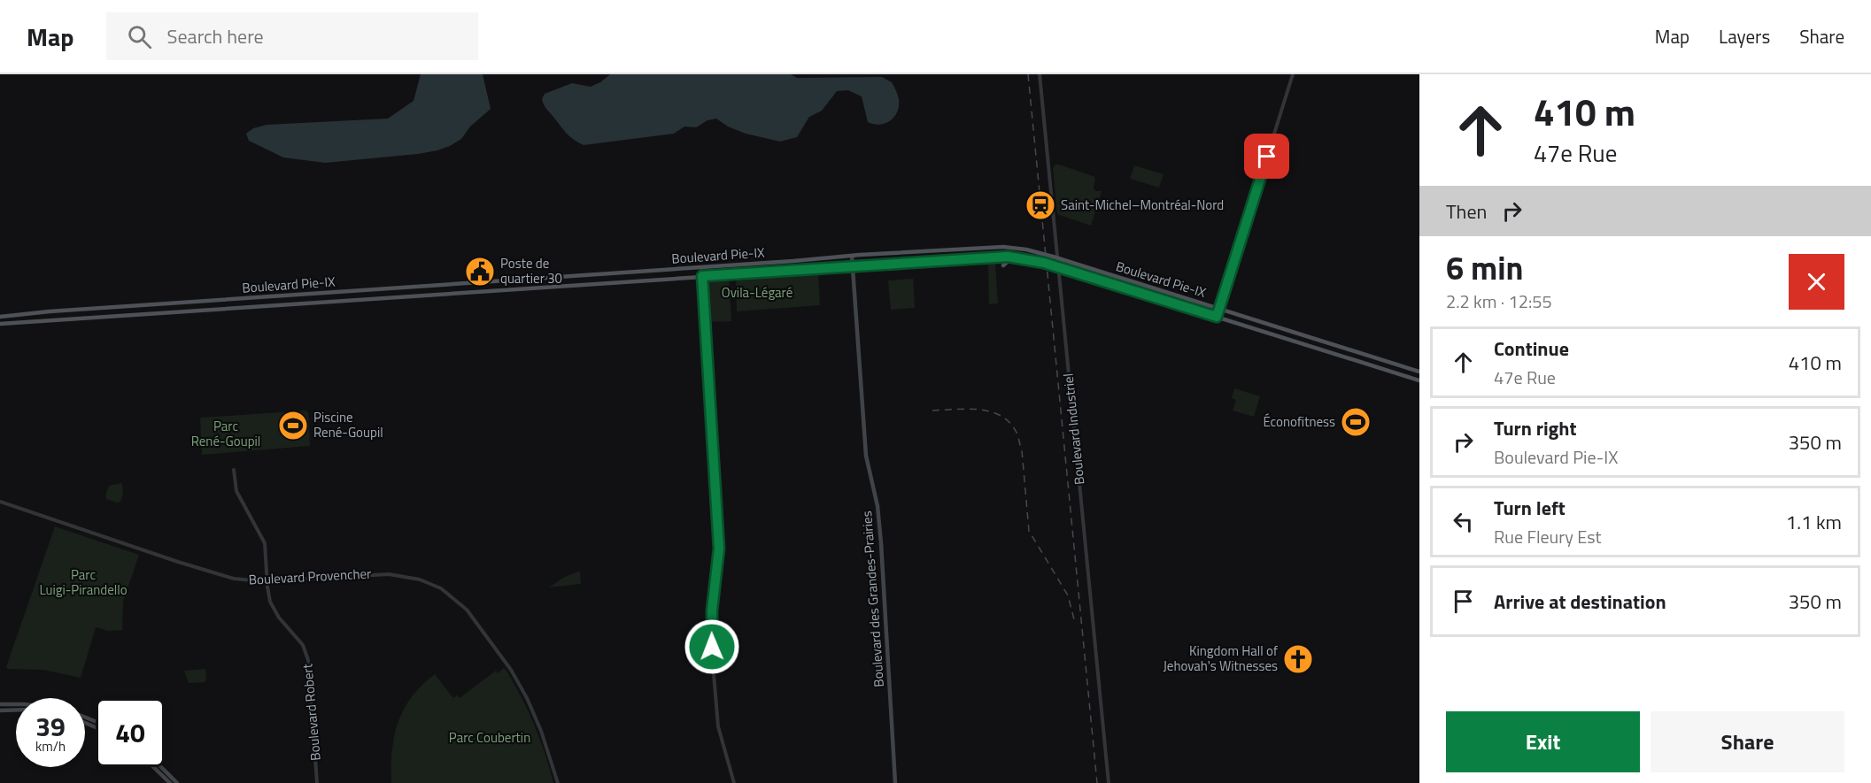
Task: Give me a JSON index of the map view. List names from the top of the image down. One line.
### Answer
{"streets":{"main road":["Boulevard Pie-IX","Boulevard des Grandes-Prairies"],"street":["Boulevard Industriel","Boulevard Provencher","Boulevard Robert"]},"crossings":[["Boulevard Pie-IX","Boulevard Industriel"],["Boulevard Pie-IX","Boulevard des Grandes-Prairies"],["Boulevard Provencher","Boulevard Robert"]],"parks":["Ovila-Légaré","Parc René-Goupil","Parc Luigi-Pirandello","Parc Coubertin"],"places":{"station":["Saint-Michel–Montréal-Nord"],"public building":["Poste de quartier 30"],"sports":["Éconofitness","Piscine René-Goupil"],"church":["Kingdom Hall of Jehovah's Witnesses"]},"page":{"header":"Map","search":"Search here","nav":["Map","Layers","Share"],"turn":["410 m","47e Rue"],"then":"Then","heading":["6 min","2.2 km · 12:55"],"list":[{"name":"Continue","note":"47e Rue","value":"410 m"},{"name":"Turn right","note":"Boulevard Pie-IX","value":"350 m"},{"name":"Turn left","note":"Rue Fleury Est","value":"1.1 km"},{"name":"Arrive at destination","value":"350 m"}],"speed":"39 km/h","limit":"40","buttons":["Exit","Share"]}}
